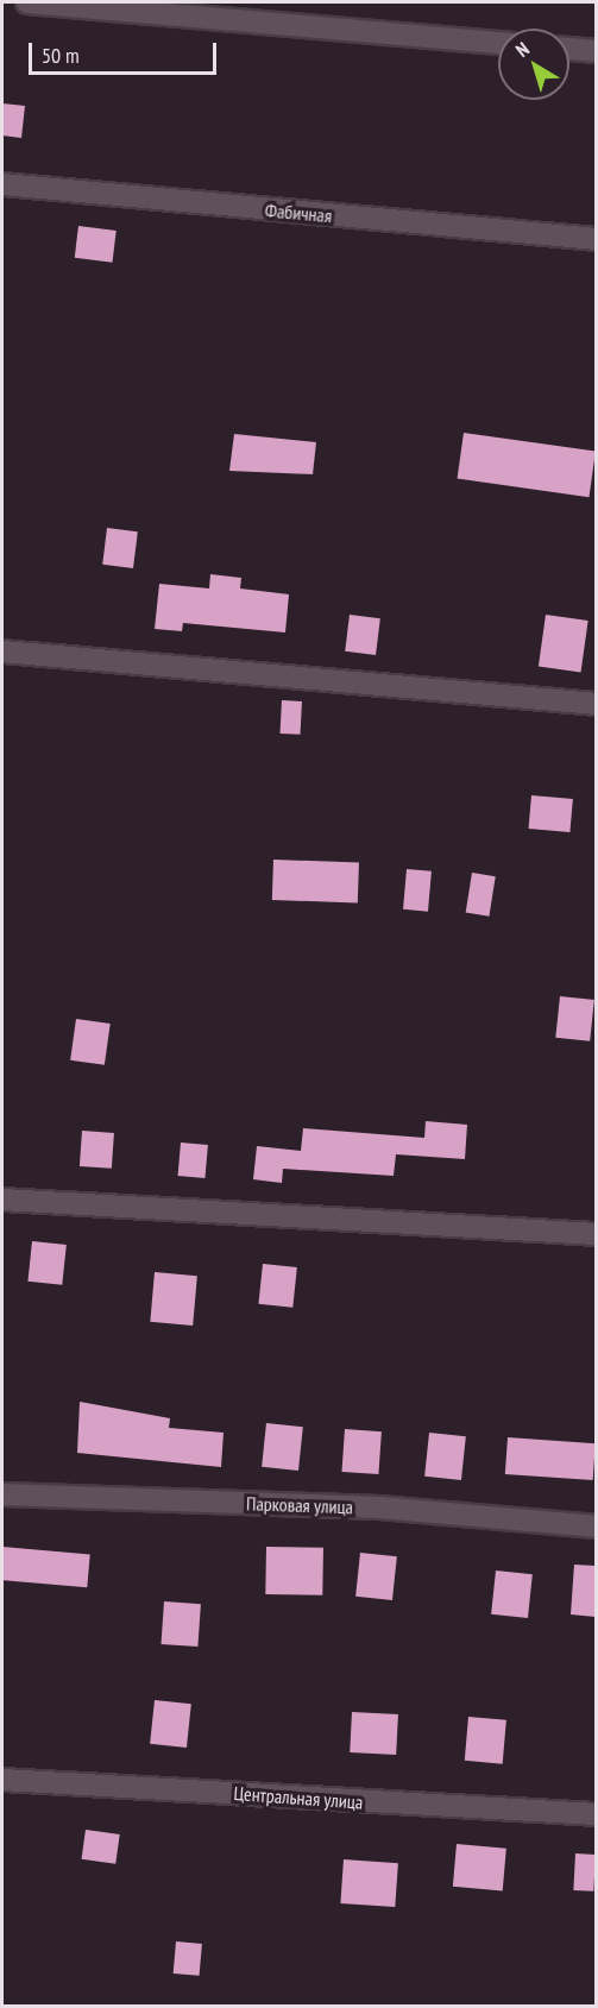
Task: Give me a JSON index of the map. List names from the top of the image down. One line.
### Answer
{"streets":{"street":["Фабичная","Парковая улица","Центральная улица"]},"scale_bar":"50 m","north":"top left"}
